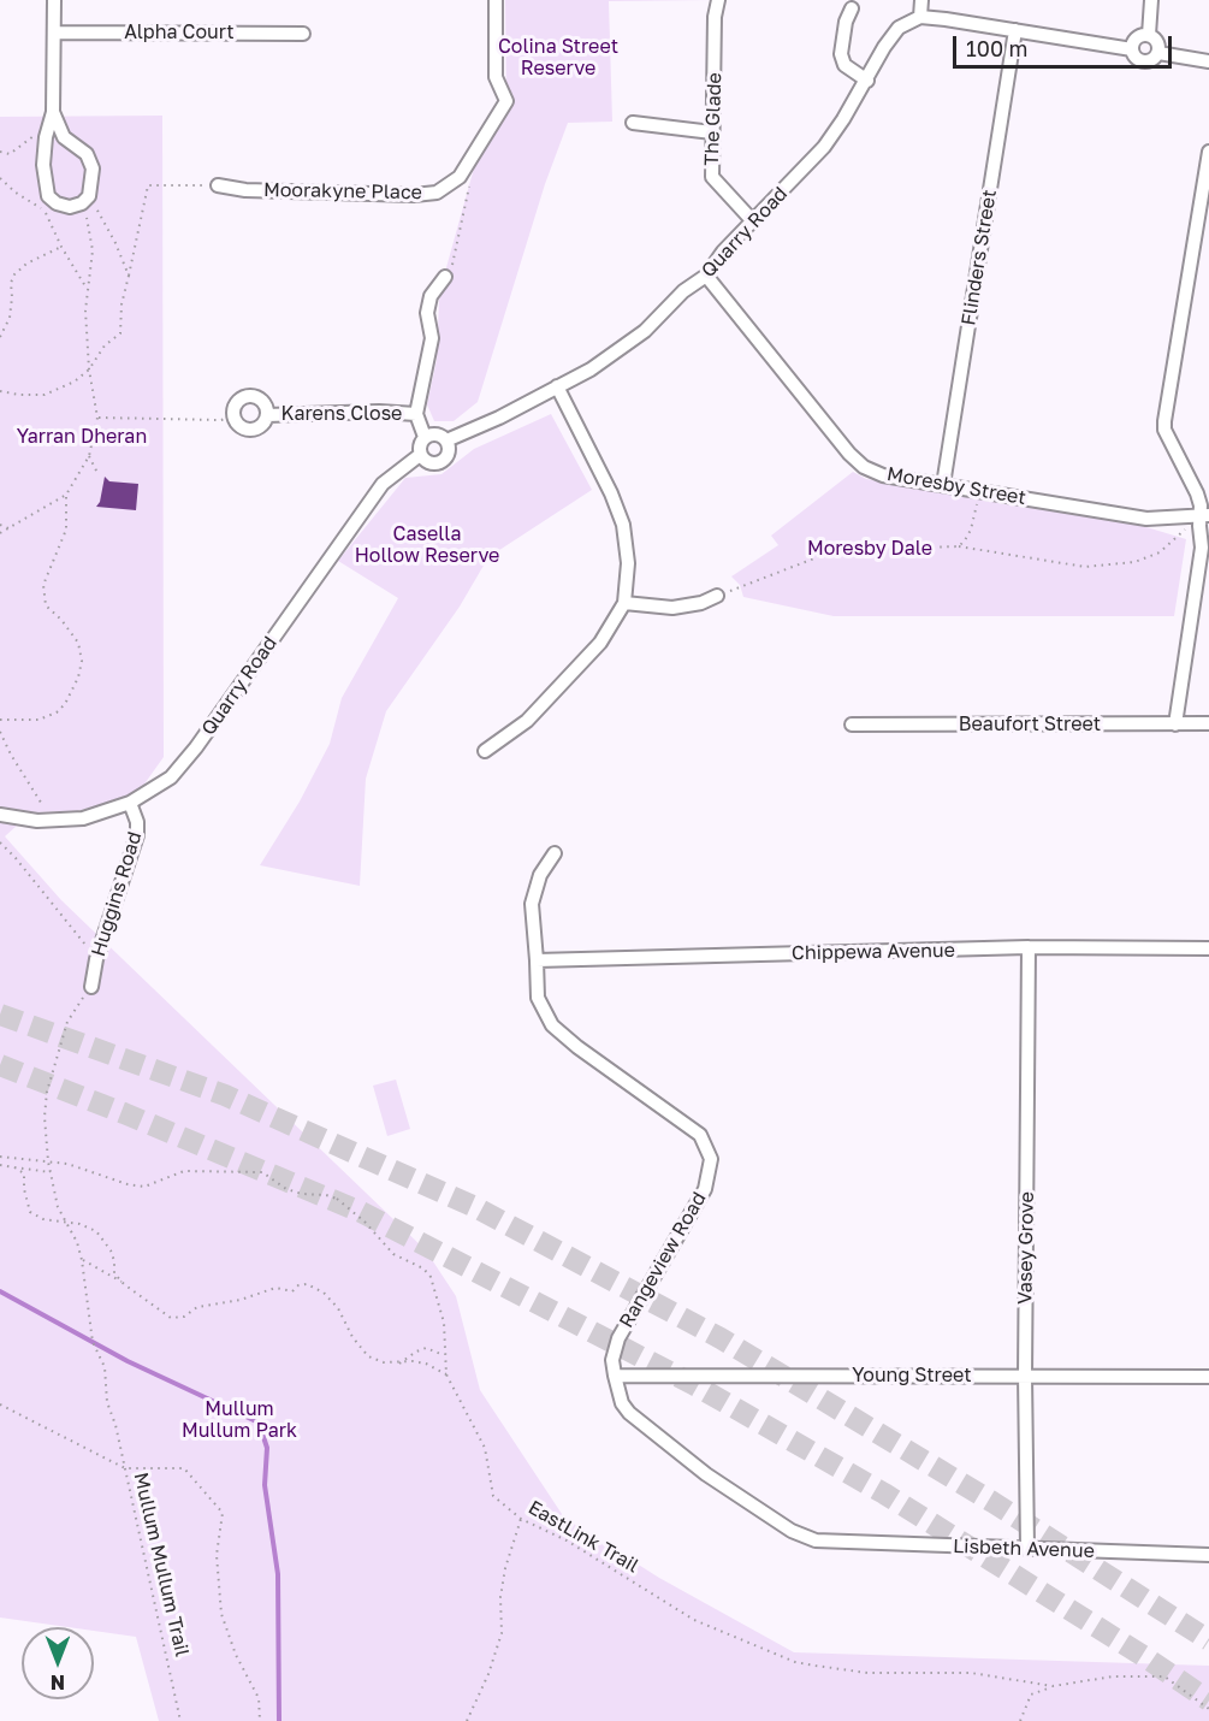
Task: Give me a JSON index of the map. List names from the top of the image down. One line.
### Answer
{"streets":{"street":["Alpha Court","The Glade","Moorakyne Place","Quarry Road","Flinders Street","Karens Close","Moresby Street","Beaufort Street","Huggins Road","Chippewa Avenue","Vasey Grove","Rangeview Road","Young Street","Lisbeth Avenue"],"path":["EastLink Trail","Mullum Mullum Trail"]},"crossings":[["The Glade","Quarry Road"],["Quarry Road","Moresby Street"],["Quarry Road","Huggins Road"],["Flinders Street","Moresby Street"],["Chippewa Avenue","Vasey Grove"],["Chippewa Avenue","Rangeview Road"],["Vasey Grove","Young Street"],["Vasey Grove","Lisbeth Avenue"],["Rangeview Road","Young Street"],["Rangeview Road","Lisbeth Avenue"]],"parks":["Colina Street Reserve","Yarran Dheran","Casella Hollow Reserve","Moresby Dale","Mullum Mullum Park"],"scale_bar":"100 m","north":"bottom"}
